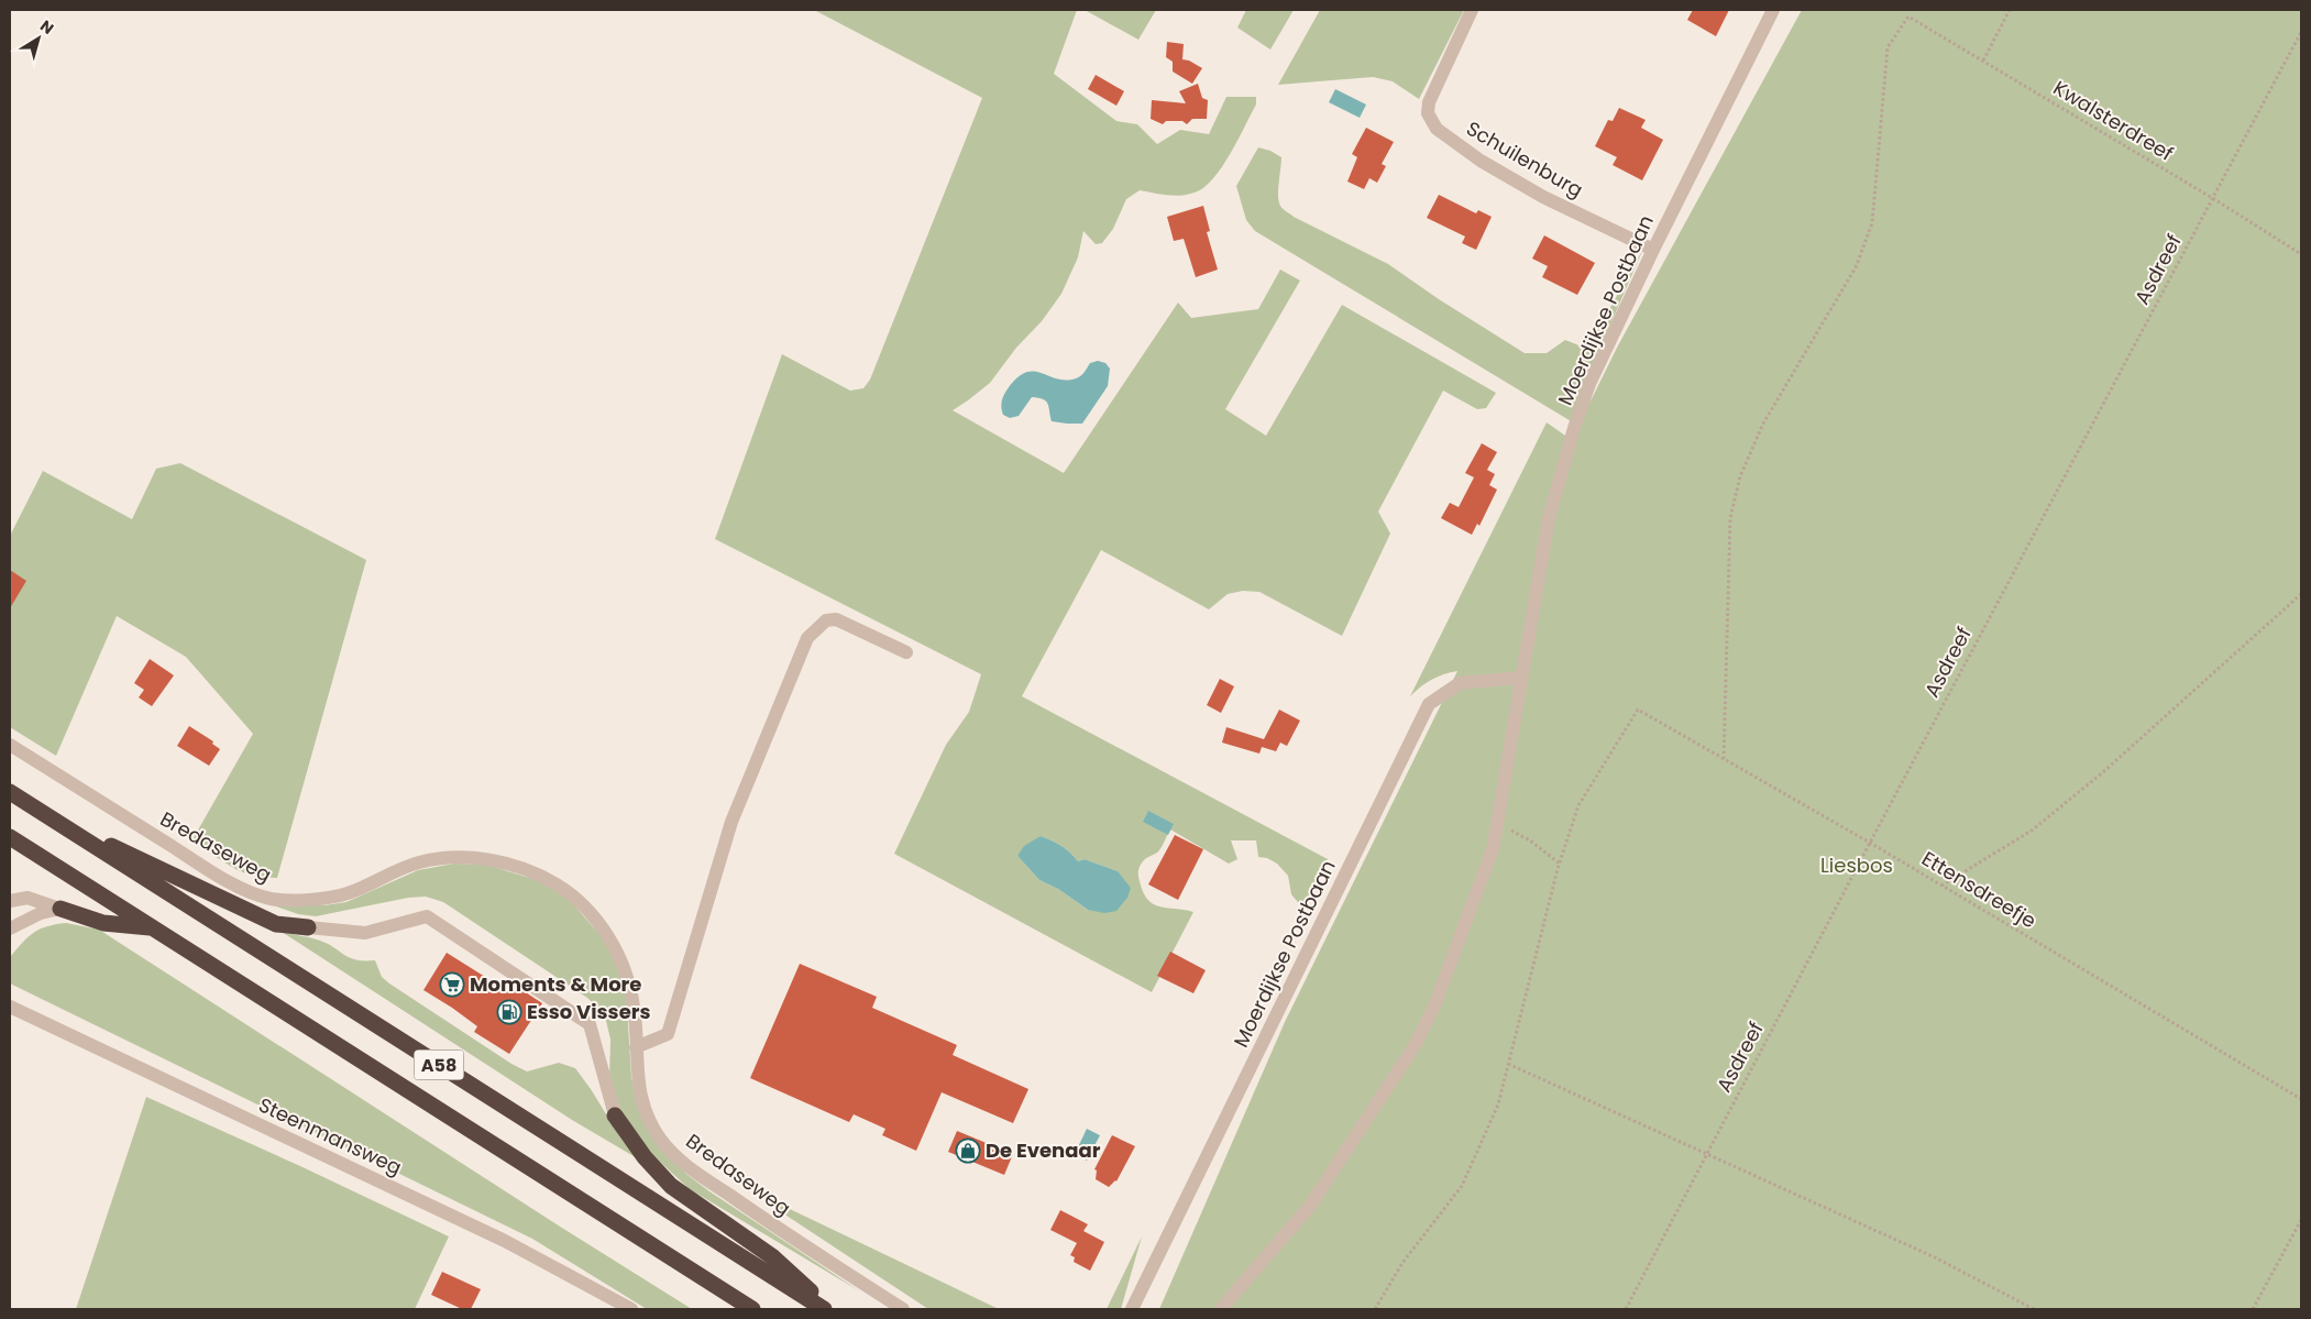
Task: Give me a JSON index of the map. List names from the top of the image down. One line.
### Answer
{"streets":{"highway":["A58"],"street":["Schuilenburg","Moerdijkse Postbaan","Bredaseweg","Steenmansweg"],"path":["Kwalsterdreef","Asdreef","Ettensdreefje"]},"crossings":[["Kwalsterdreef","Asdreef"],["Kwalsterdreef","Ettensdreefje"],["Schuilenburg","Moerdijkse Postbaan"],["Asdreef","Ettensdreefje"]],"parks":["Liesbos"],"places":{"supermarket":["Moments & More"],"fuel station":["Esso Vissers"],"shop":["De Evenaar"]},"north":"top right"}
